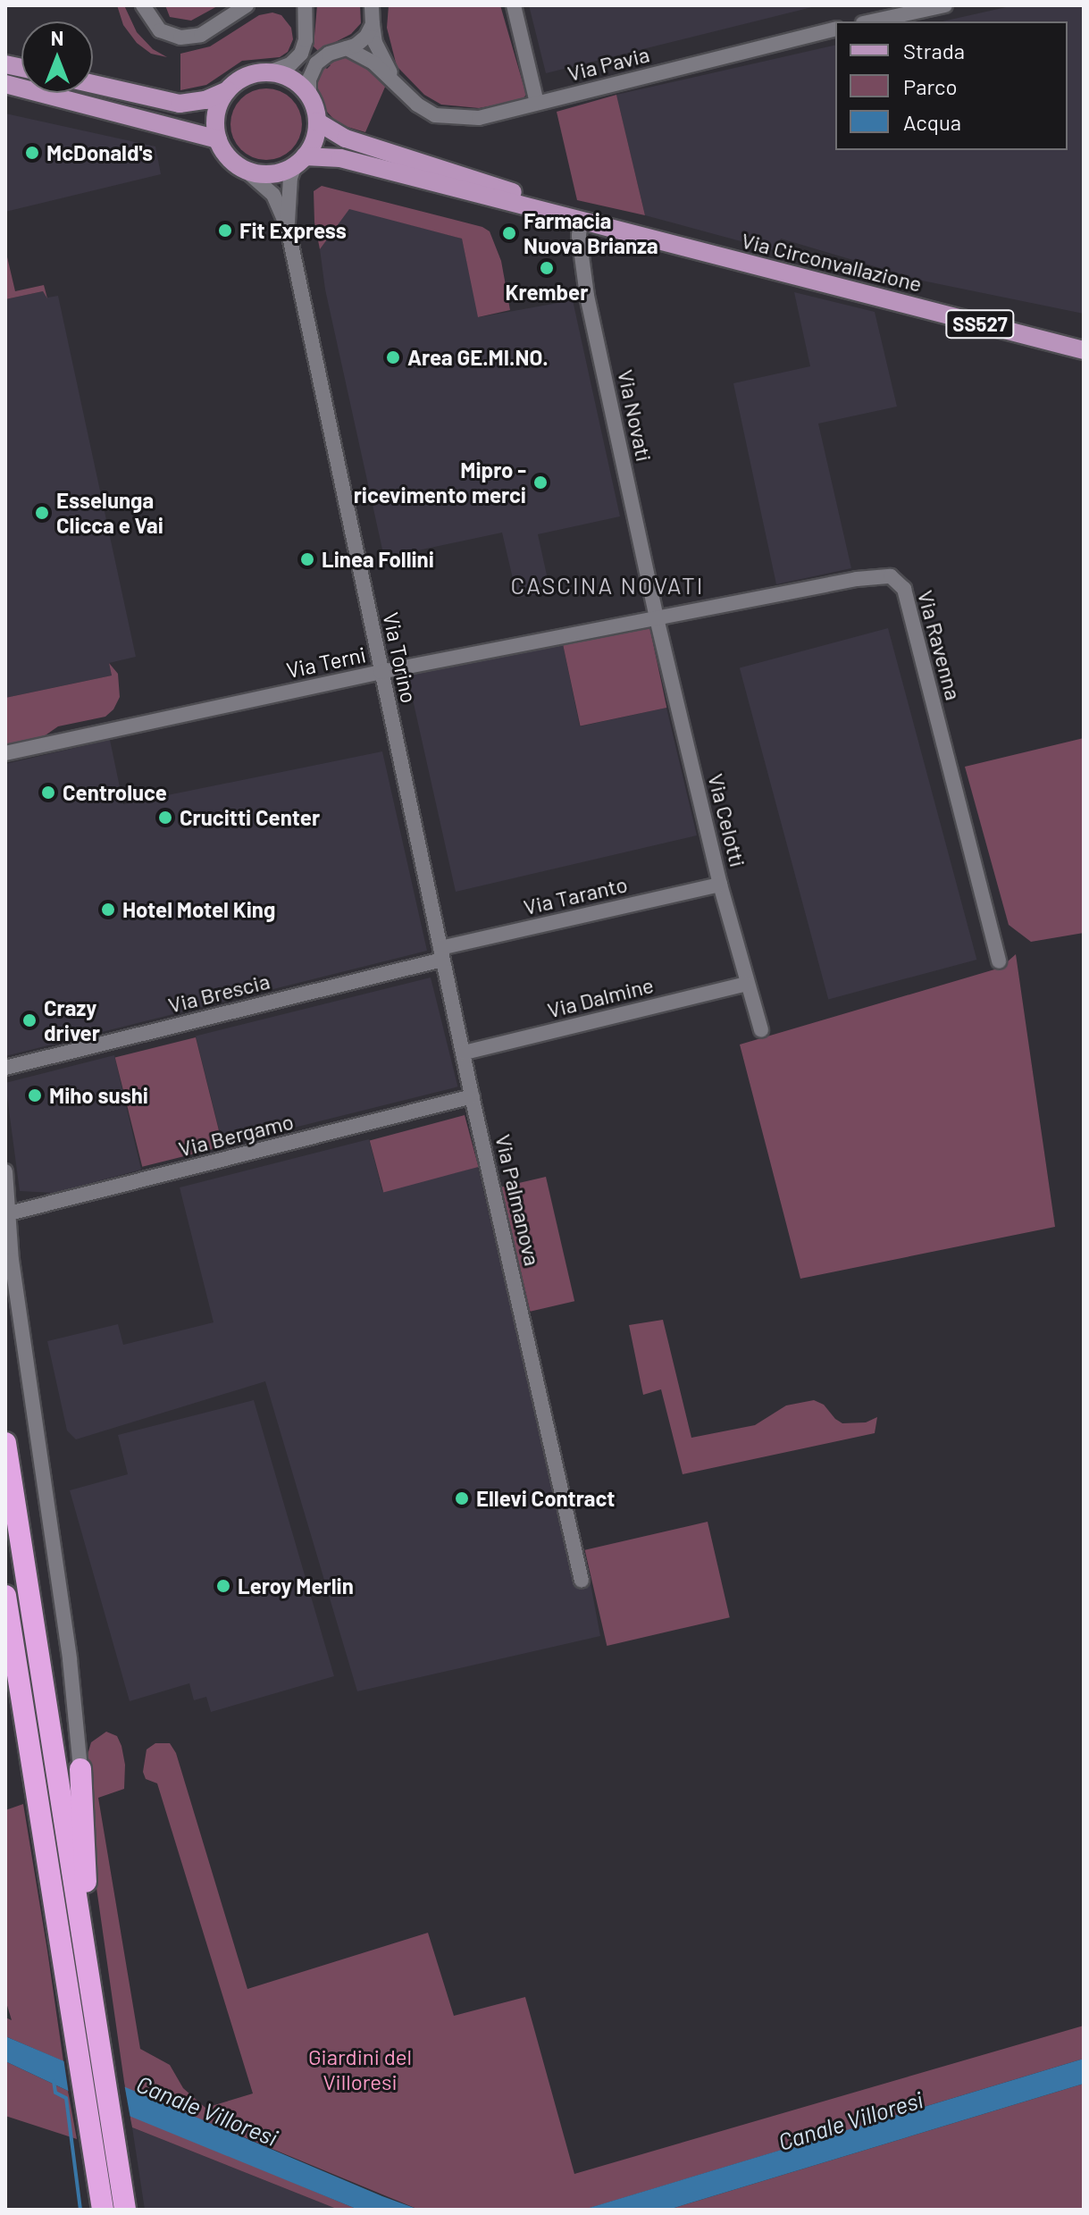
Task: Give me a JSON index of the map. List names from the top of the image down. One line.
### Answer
{"streets":{"main road":["Via Circonvallazione","SS527"],"street":["Via Pavia","Via Novati","Via Ravenna","Via Torino","Via Terni","Via Celotti","Via Taranto","Via Brescia","Via Dalmine","Via Bergamo","Via Palmanova"]},"crossings":[["Via Circonvallazione","Via Novati"],["Via Circonvallazione","Via Torino"],["Via Novati","Via Ravenna"],["Via Novati","Via Terni"],["Via Novati","Via Celotti"],["Via Ravenna","Via Terni"],["Via Ravenna","Via Celotti"],["Via Torino","Via Terni"],["Via Torino","Via Taranto"],["Via Torino","Via Brescia"],["Via Torino","Via Dalmine"],["Via Torino","Via Bergamo"],["Via Torino","Via Palmanova"],["Via Terni","Via Celotti"],["Via Celotti","Via Taranto"],["Via Celotti","Via Dalmine"],["Via Taranto","Via Brescia"],["Via Bergamo","Via Palmanova"]],"districts":["CASCINA NOVATI"],"water":["Canale Villoresi"],"parks":["Giardini del Villoresi"],"places":["McDonald's","Fit Express","Farmacia Nuova Brianza","Krember","Area GE.MI.NO.","Mipro - ricevimento merci","Esselunga Clicca e Vai","Linea Follini","Centroluce","Crucitti Center","Hotel Motel King","Crazy driver","Miho sushi","Ellevi Contract","Leroy Merlin"],"legend":["Strada","Parco","Acqua"],"north":"top"}
